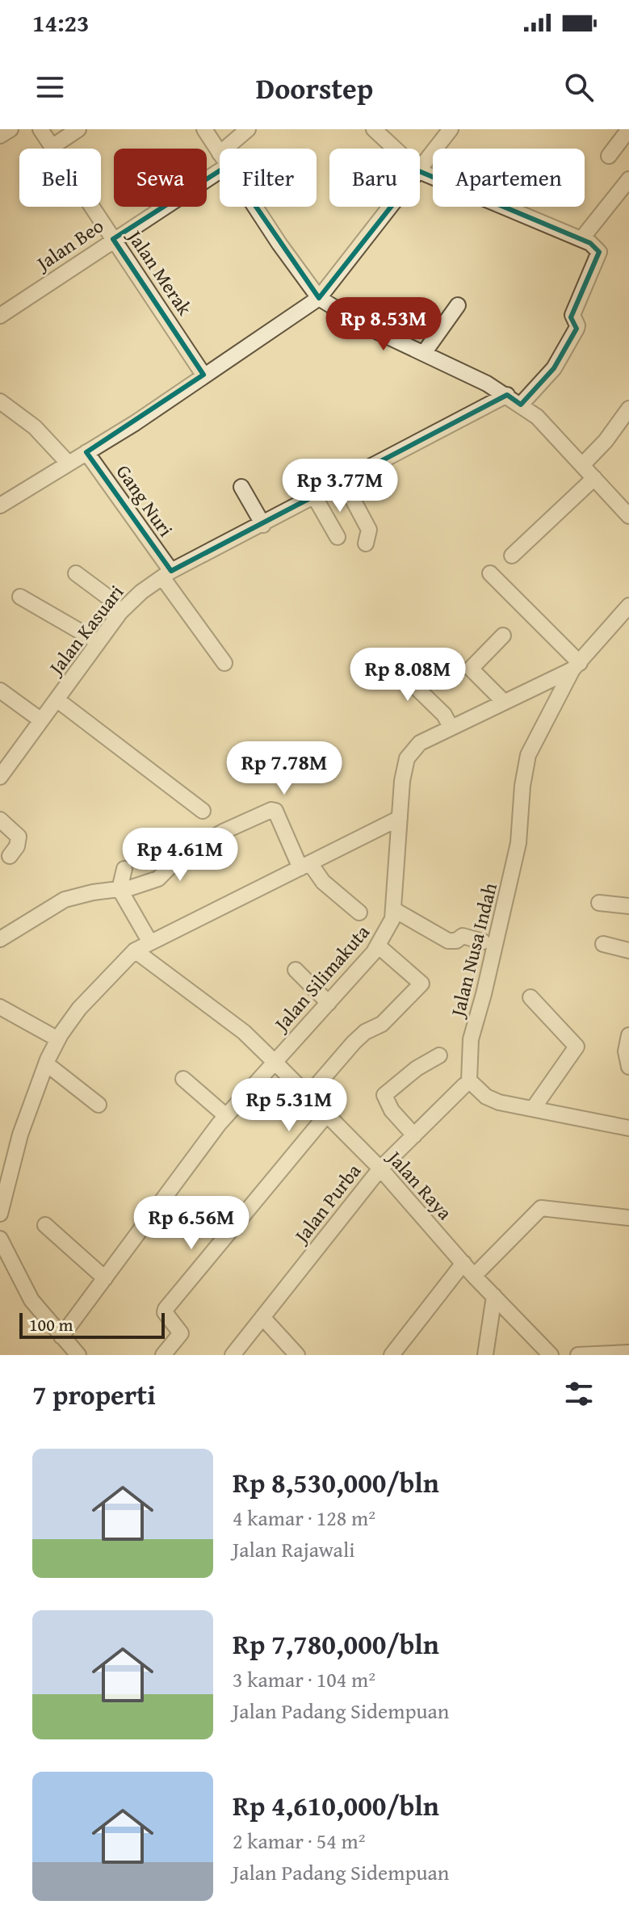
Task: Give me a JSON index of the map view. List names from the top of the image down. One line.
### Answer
{"streets":{"street":["Jalan Beo","Jalan Merak","Gang Nuri","Jalan Kasuari","Jalan Nusa Indah","Jalan Silimakuta","Jalan Raya","Jalan Purba"]},"crossings":[["Jalan Beo","Jalan Merak"],["Gang Nuri","Jalan Kasuari"],["Jalan Nusa Indah","Jalan Silimakuta"],["Jalan Silimakuta","Jalan Raya"],["Jalan Raya","Jalan Purba"]],"scale_bar":"100 m","page":{"status":"14:23","header":"Doorstep","chip":["Beli","Sewa","Filter","Baru","Apartemen"],"price":["Rp 8.53M","Rp 3.77M","Rp 8.08M","Rp 7.78M","Rp 4.61M","Rp 5.31M","Rp 6.56M"],"scale":"100 m","heading":"7 properti","list":[{"name":"Rp 8,530,000/bln","note":"4 kamar · 128 m² · Jalan Rajawali"},{"name":"Rp 7,780,000/bln","note":"3 kamar · 104 m² · Jalan Padang Sidempuan"},{"name":"Rp 4,610,000/bln","note":"2 kamar · 54 m² · Jalan Padang Sidempuan"}]}}
